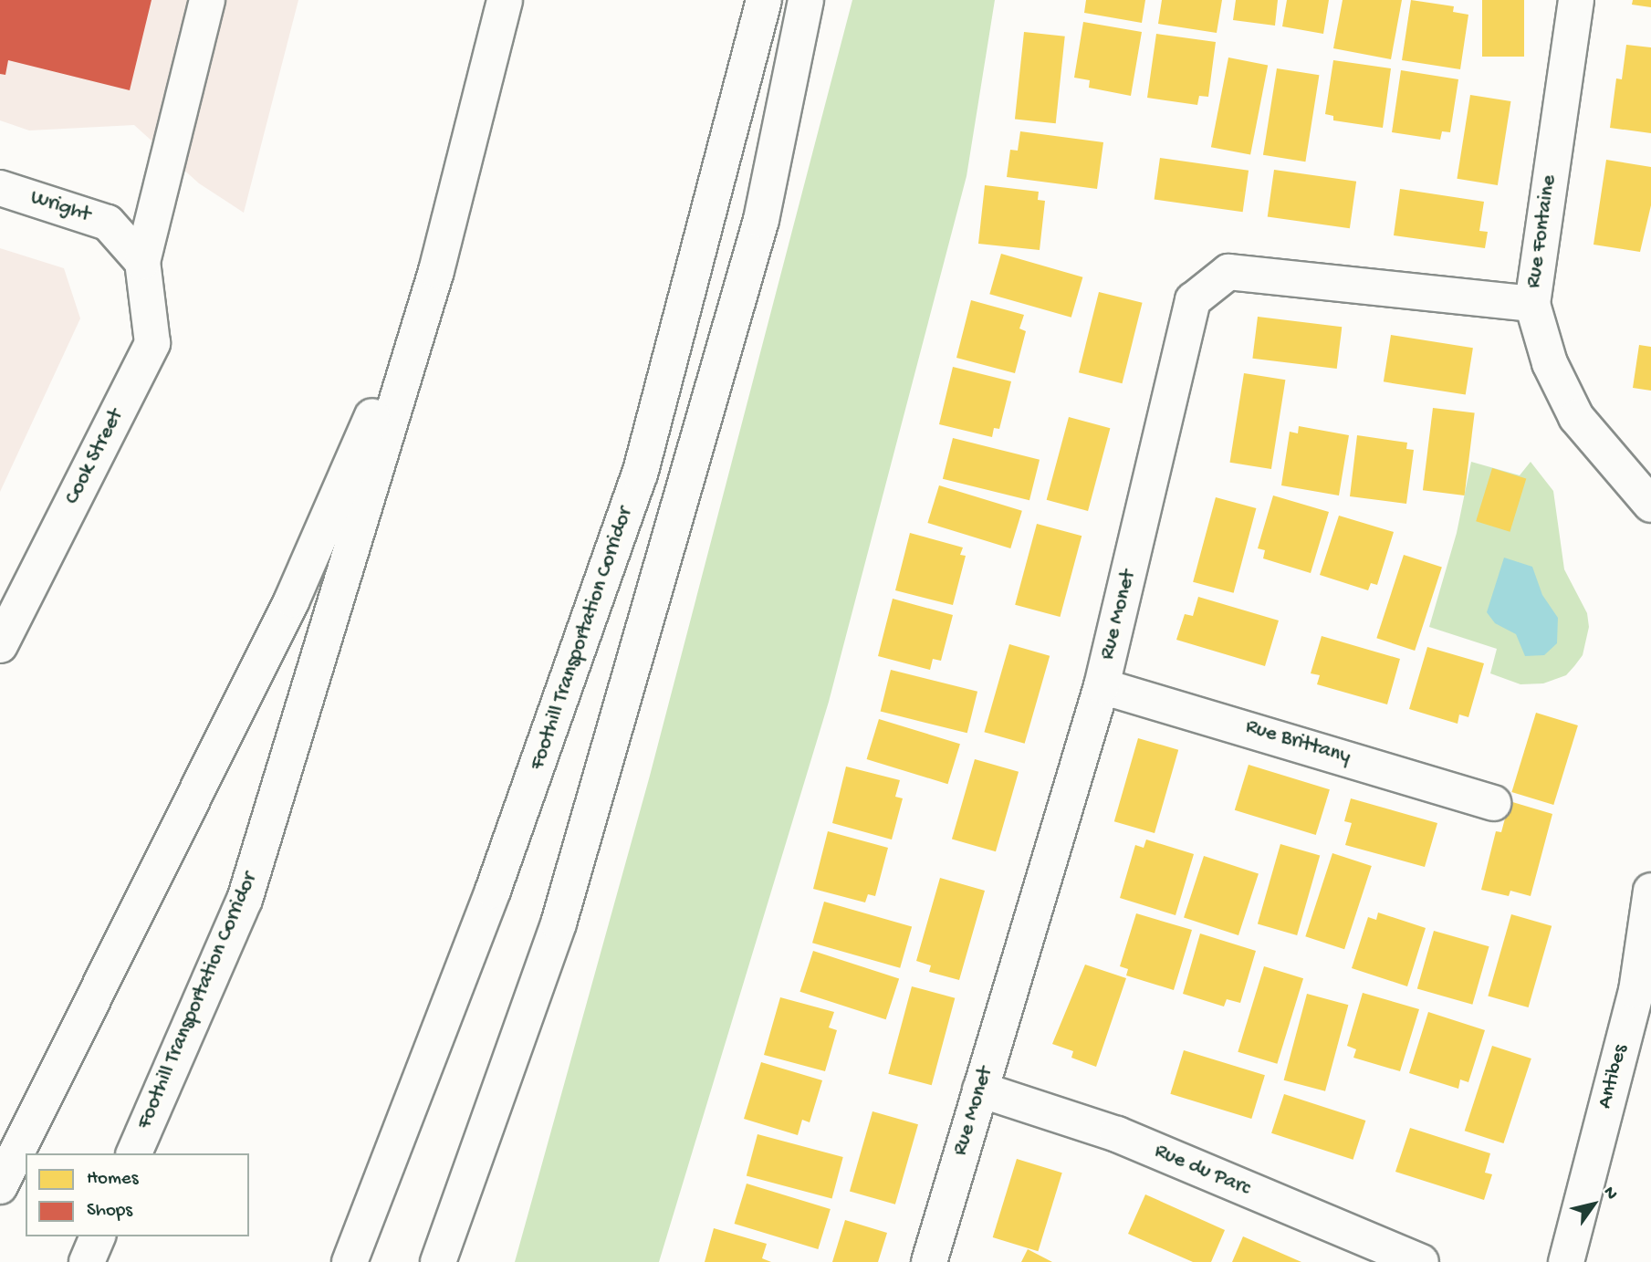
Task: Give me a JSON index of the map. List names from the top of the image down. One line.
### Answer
{"streets":{"main road":["Wright","Rue Fontaine","Cook Street","Rue Monet","Foothill Transportation Corridor","Rue Brittany","Antibes","Rue du Parc"]},"crossings":[["Wright","Cook Street"],["Rue Fontaine","Rue Monet"],["Rue Monet","Rue Brittany"],["Rue Monet","Rue du Parc"]],"legend":["Homes","Shops"],"north":"top right"}
